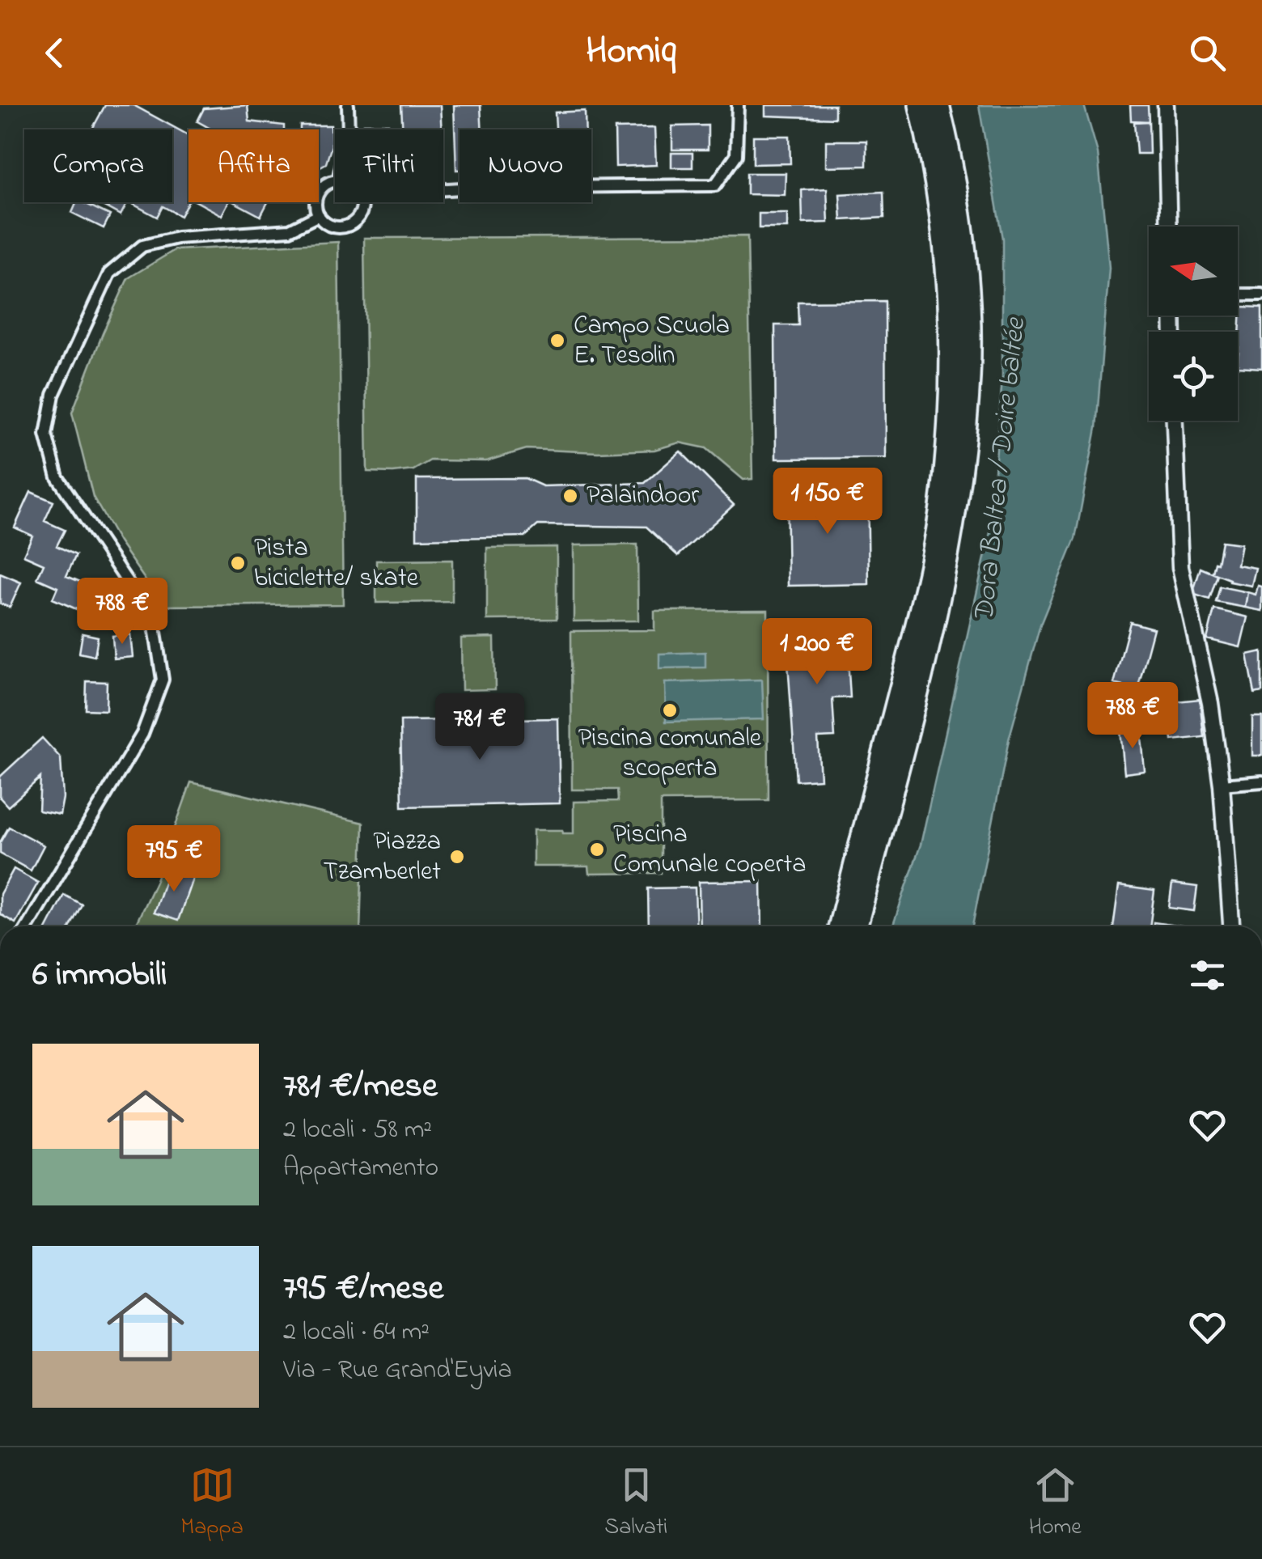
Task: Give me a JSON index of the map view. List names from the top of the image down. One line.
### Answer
{"water":["Dora Baltea / Doire baltée"],"places":["Campo Scuola E. Tesolin","Palaindoor","Pista biciclette/ skate","Piscina comunale scoperta","Piscina Comunale coperta","Piazza Tzamberlet"],"north":"left","page":{"header":"Homiq","chip":["Compra","Affitta","Filtri","Nuovo"],"price":["1 150 €","788 €","1 200 €","788 €","781 €","795 €"],"heading":"6 immobili","list":[{"name":"781 €/mese","note":"2 locali · 58 m² · Appartamento"},{"name":"795 €/mese","note":"2 locali · 64 m² · Via - Rue Grand'Eyvia"}],"tabs":["Mappa","Salvati","Home"]}}
